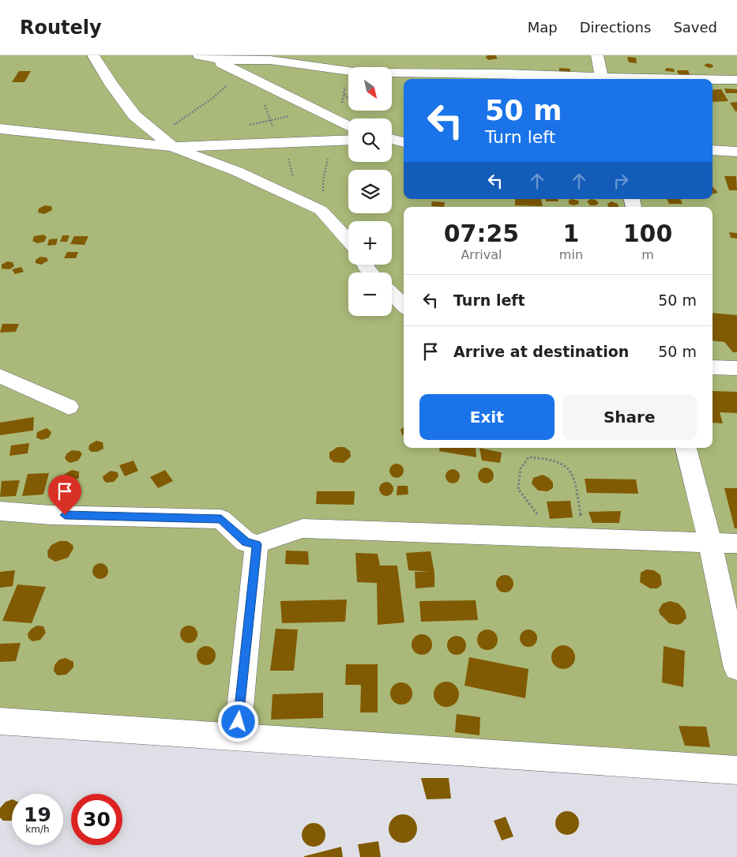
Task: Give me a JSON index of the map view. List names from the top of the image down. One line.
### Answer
{"north":"bottom right","page":{"header":"Routely","nav":["Map","Directions","Saved"],"map_buttons":["+","−"],"turn":["50 m","Turn left"],"eta":["07:25","Arrival","1","min","100","m"],"list":[{"name":"Turn left","value":"50 m"},{"name":"Arrive at destination","value":"50 m"}],"buttons":["Exit","Share"],"speed":"19 km/h","limit":"30"}}
